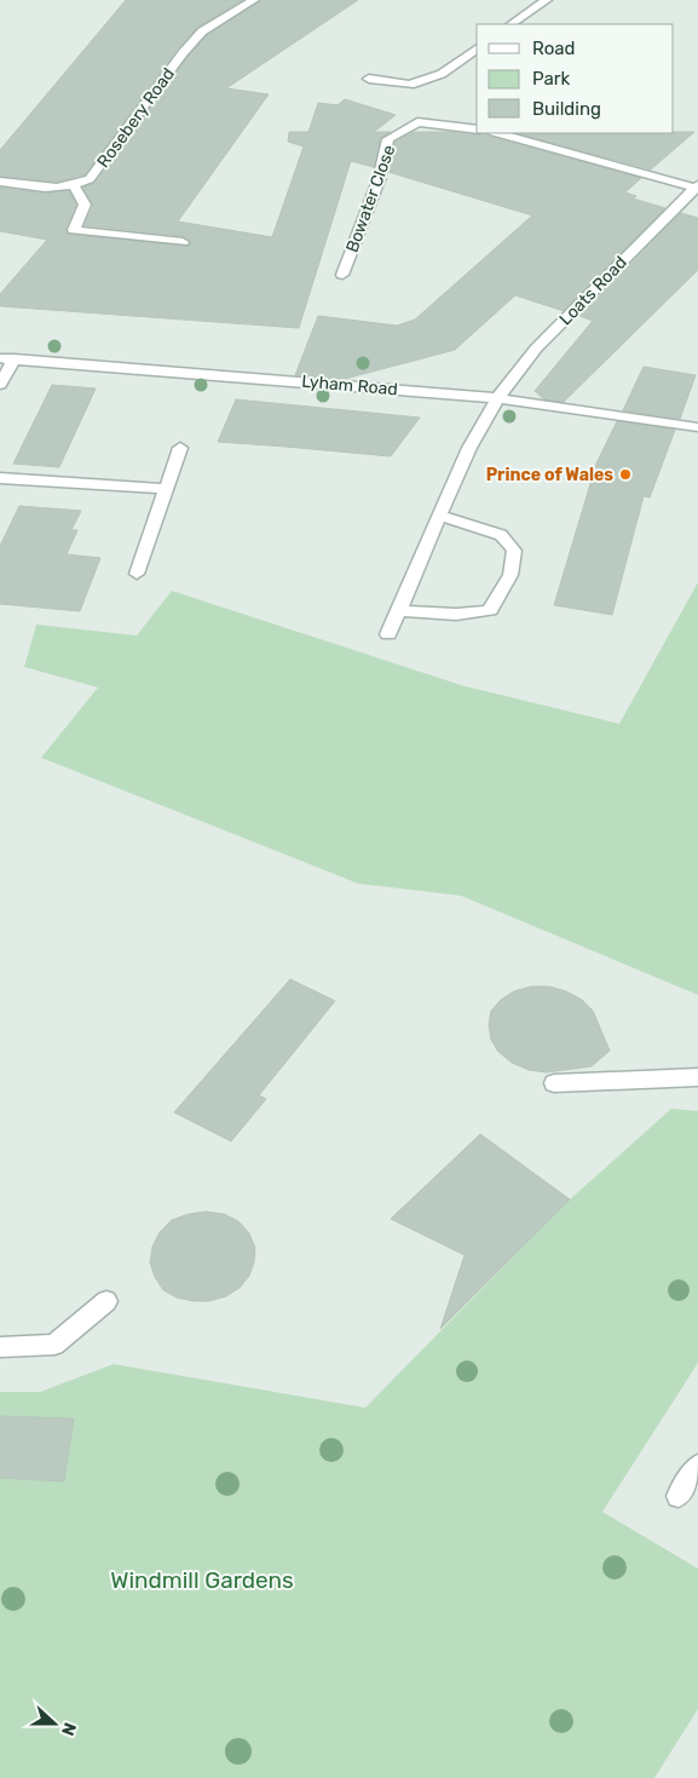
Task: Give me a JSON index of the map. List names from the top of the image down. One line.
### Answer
{"streets":{"street":["Rosebery Road","Bowater Close","Loats Road","Lyham Road"]},"crossings":[["Loats Road","Lyham Road"]],"parks":["Windmill Gardens"],"places":["Prince of Wales"],"legend":["Road","Park","Building"],"north":"right"}
